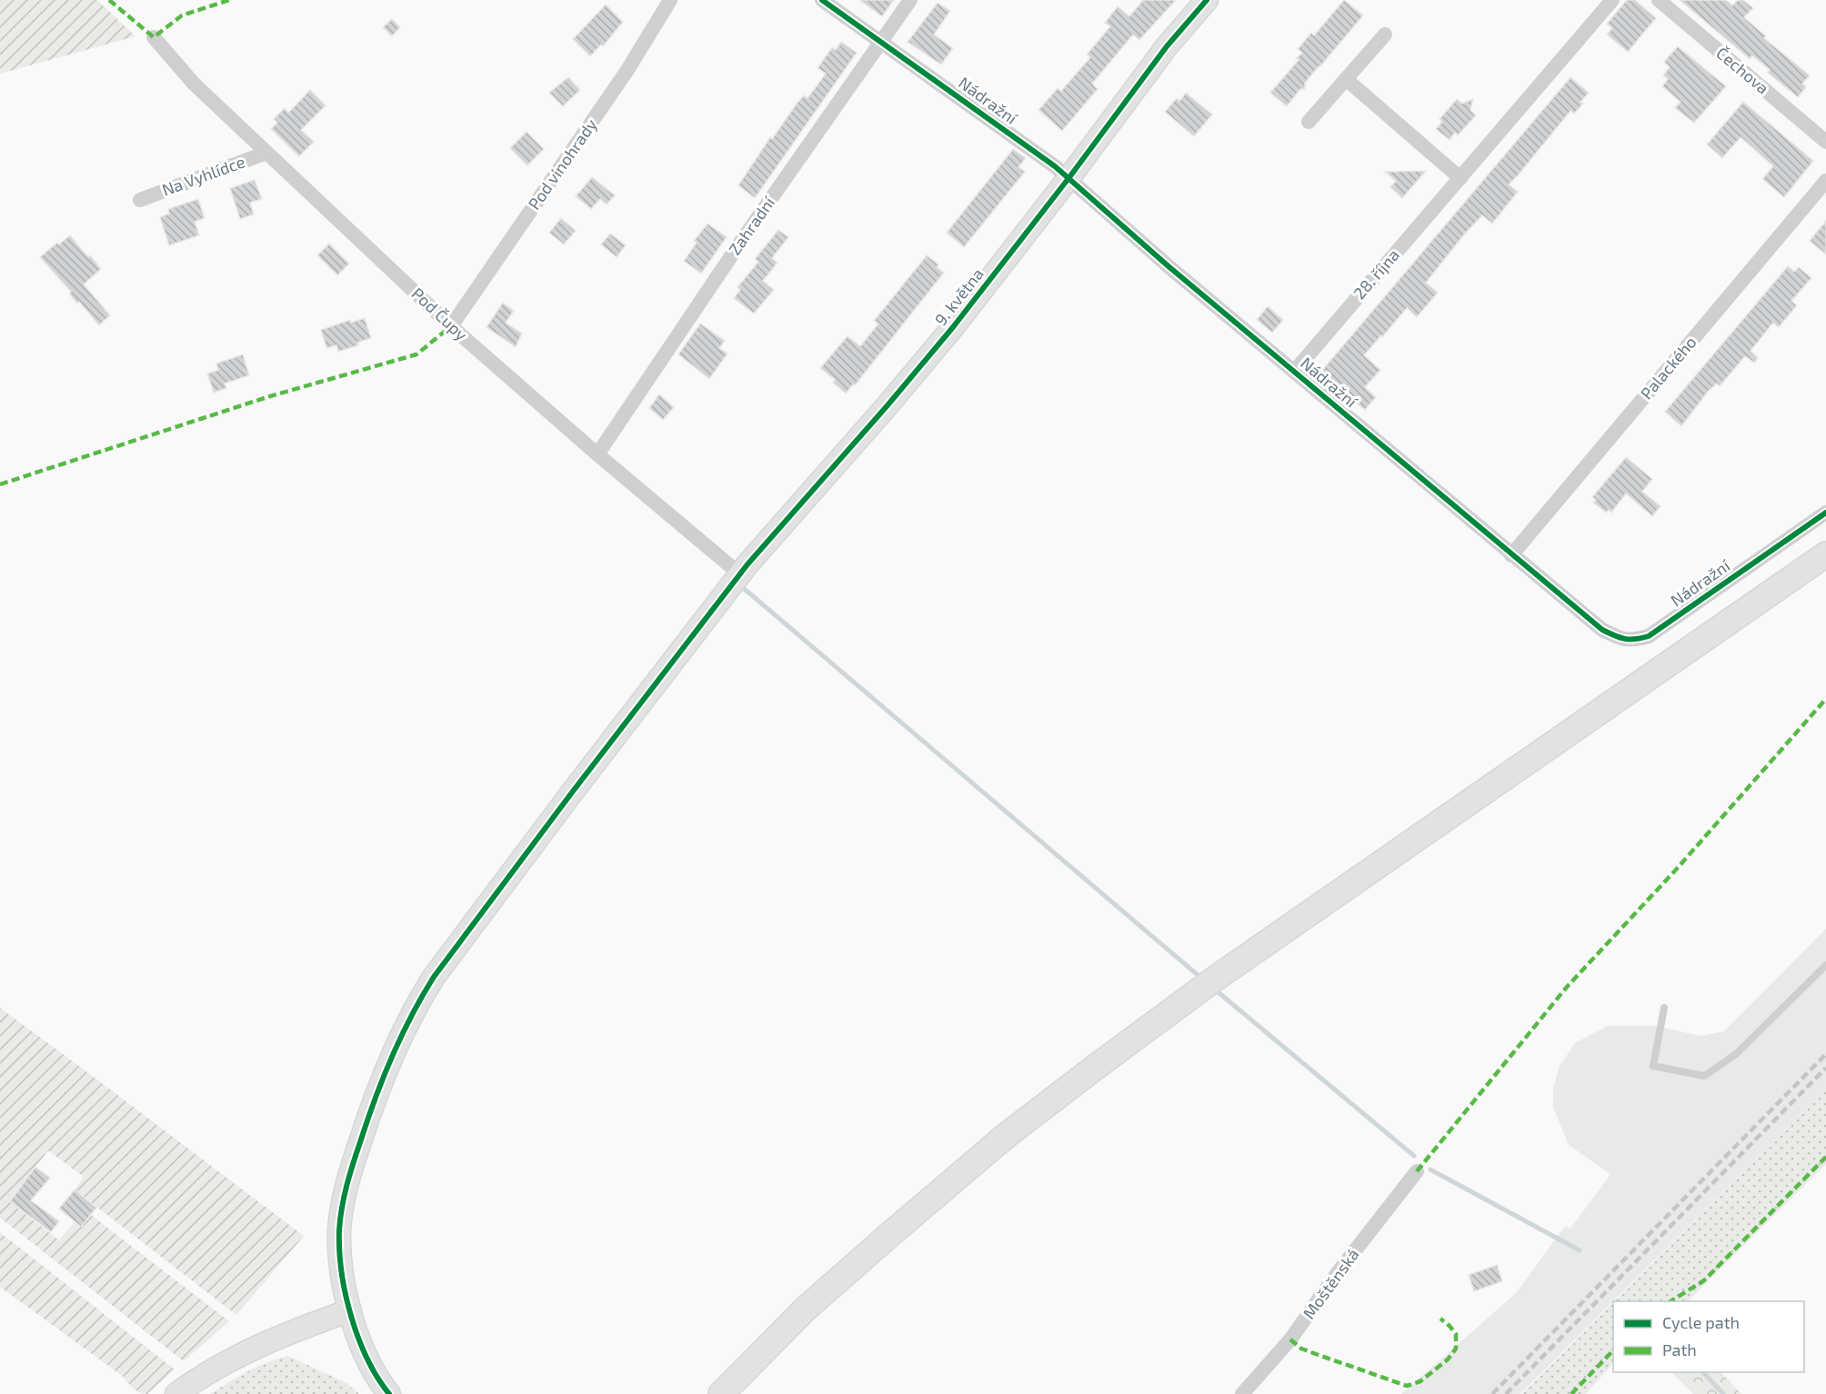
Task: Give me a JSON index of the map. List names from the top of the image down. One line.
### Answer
{"streets":{"street":["Čechova","Nádražní","Pod vinohrady","Na Vyhlídce","Zahradní","28. října","9. května","Pod Čupy","Palackého","Moštěnská"]},"crossings":[["Nádražní","Zahradní"],["Nádražní","28. října"],["Nádražní","9. května"],["Nádražní","Palackého"],["Pod vinohrady","Pod Čupy"],["Na Vyhlídce","Pod Čupy"],["Zahradní","Pod Čupy"],["9. května","Pod Čupy"]],"legend":["Cycle path","Path"]}
